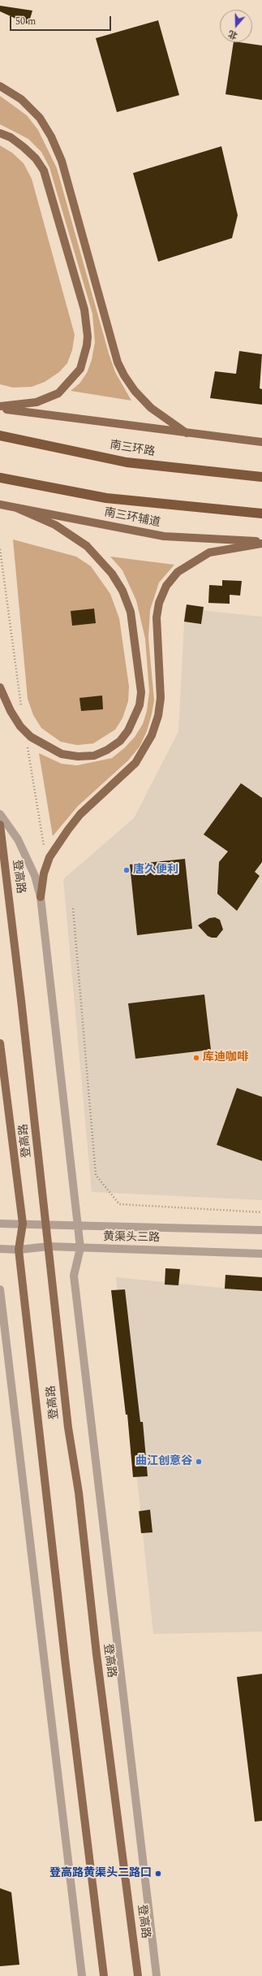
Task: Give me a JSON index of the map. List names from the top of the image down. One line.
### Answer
{"streets":{"highway":["南三环路"],"main road":["南三环辅道","登高路"],"street":["黄渠头三路"]},"crossings":[["登高路","黄渠头三路"]],"places":["唐久便利","库迪咖啡","曲江创意谷","登高路黄渠头二路口"],"scale_bar":"50 m","north":"bottom"}
